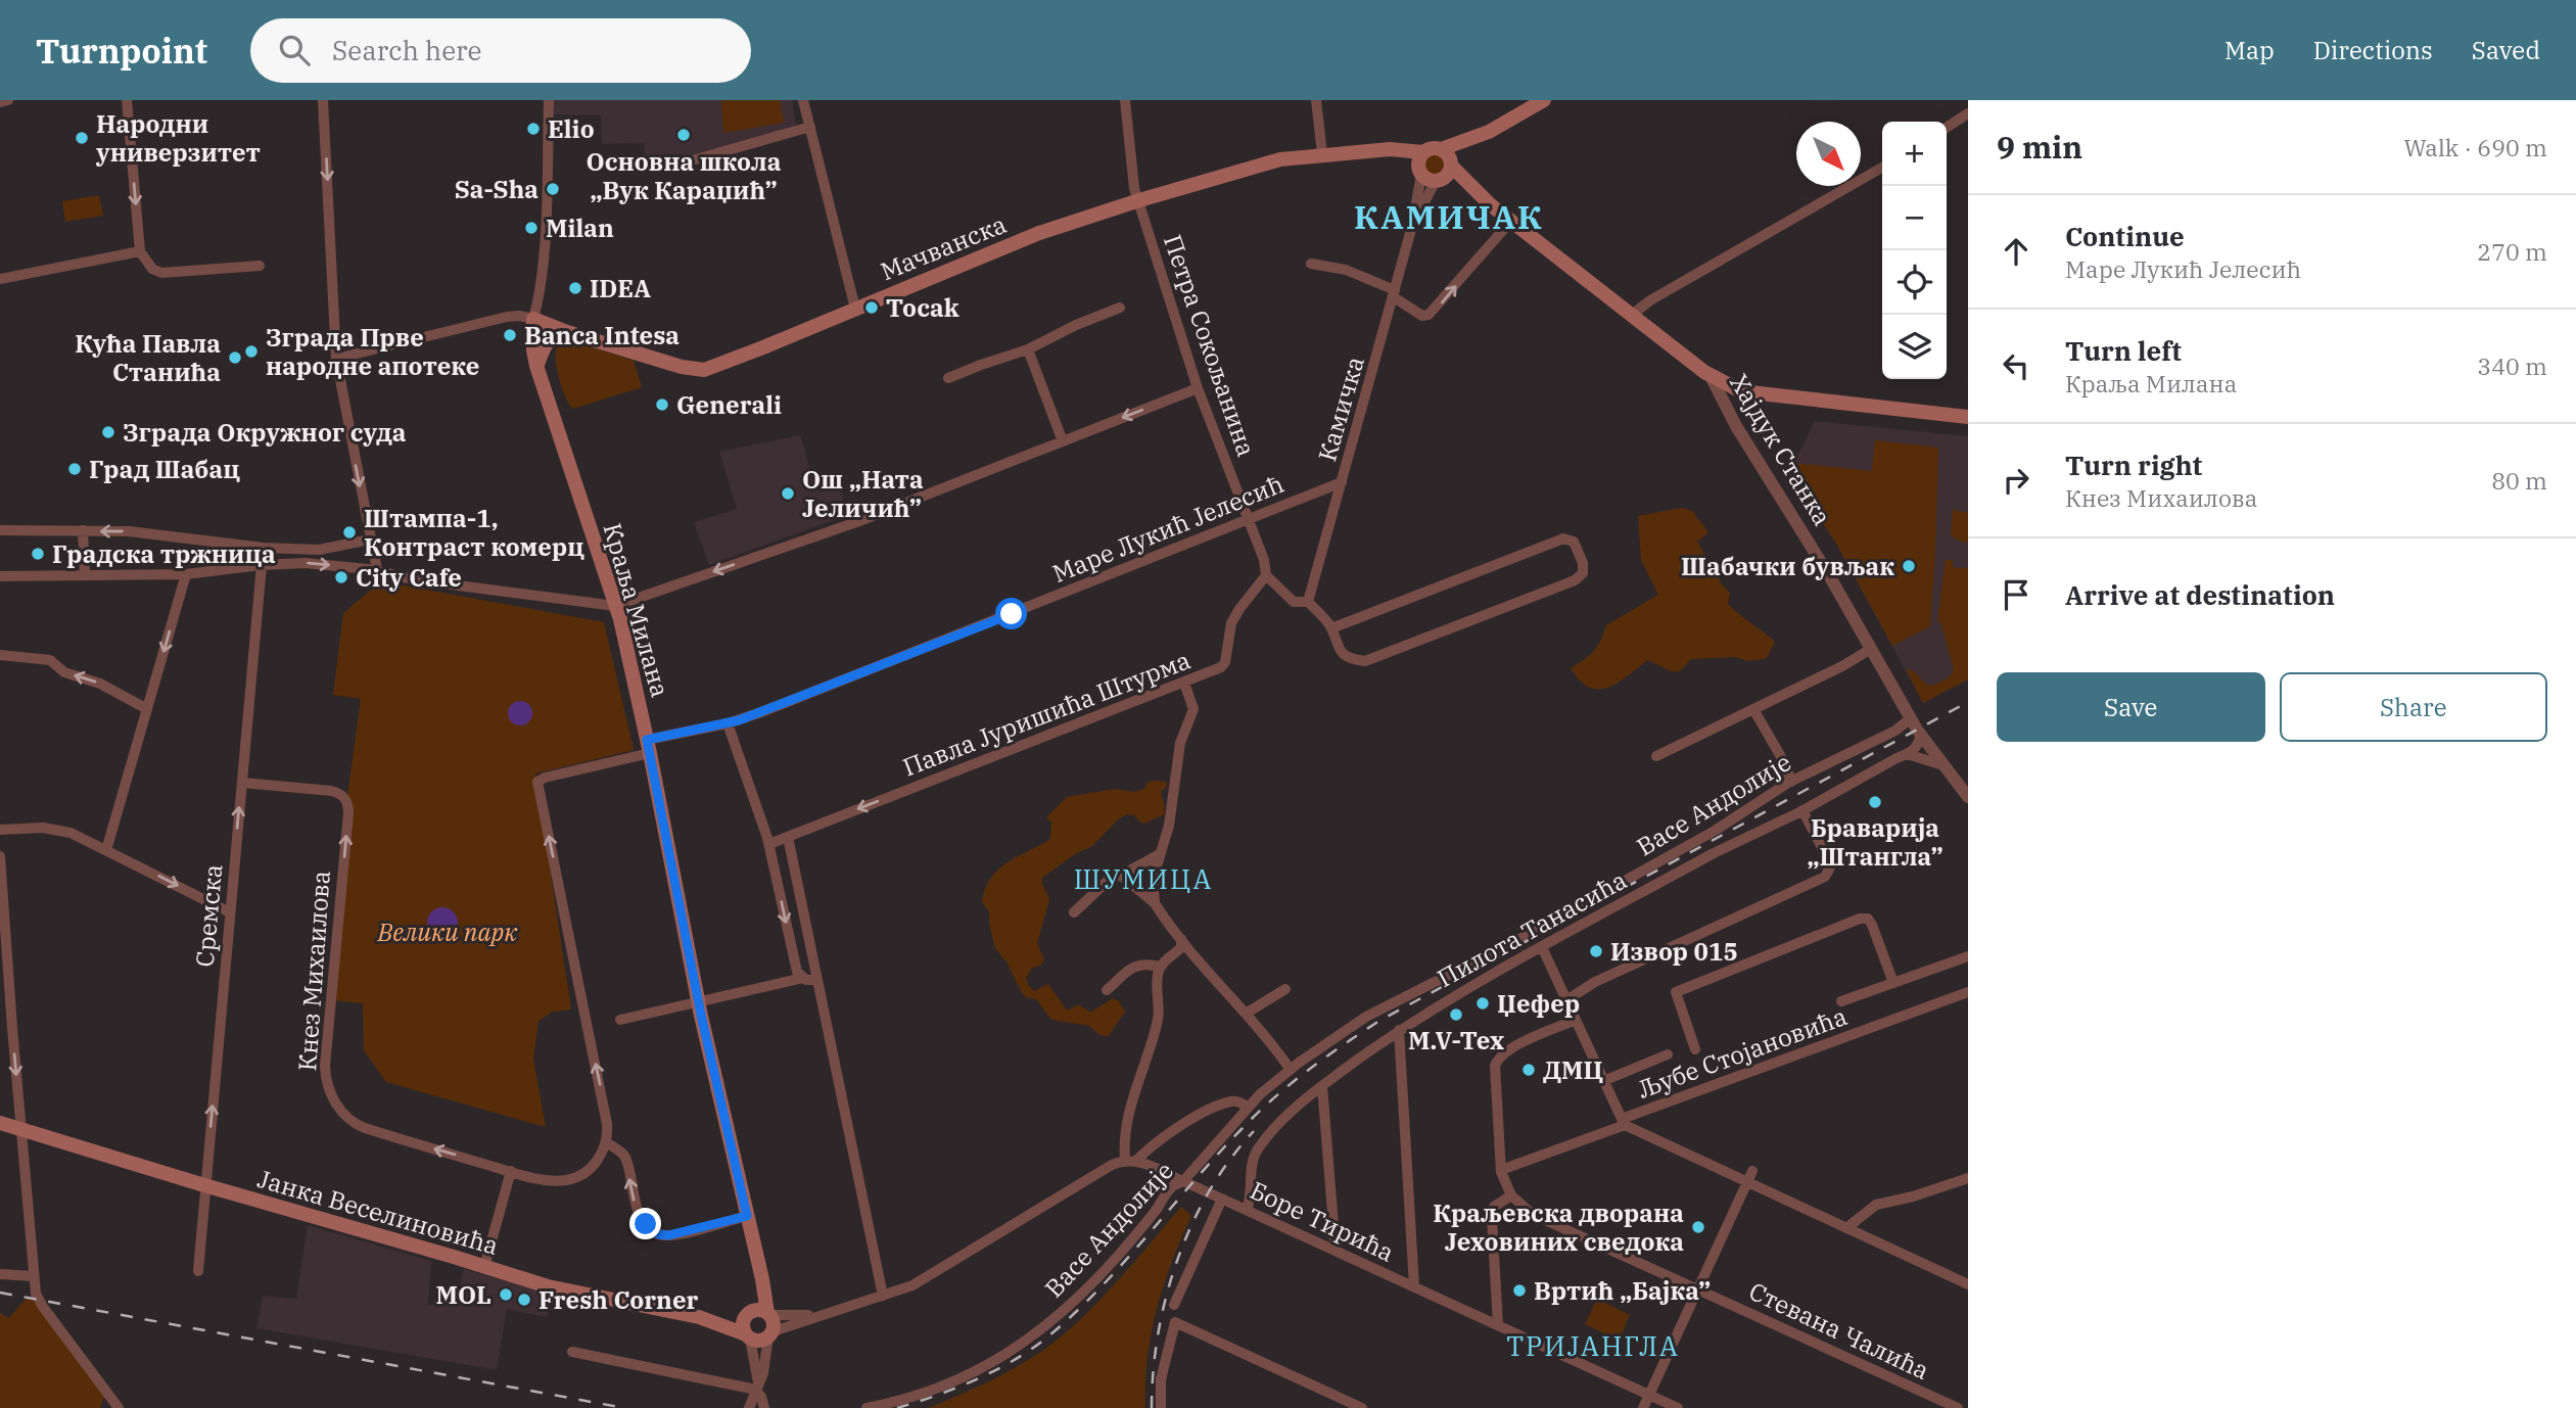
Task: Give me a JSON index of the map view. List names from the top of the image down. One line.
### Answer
{"streets":{"main road":["Мачванска","Хајдук Станка","Краља Милана","Јанка Веселиновића"],"street":["Петра Сокољанина","Камичка","Маре Лукић Јелесић","Павла Јуришића Штурма","Васе Андолије","Сремска","Пилота Танасића","Кнез Михаилова","Љубе Стојановића","Боре Тирића","Стевана Чалића"]},"crossings":[["Мачванска","Петра Сокољанина"],["Мачванска","Камичка"],["Мачванска","Хајдук Станка"],["Мачванска","Краља Милана"],["Петра Сокољанина","Камичка"],["Петра Сокољанина","Маре Лукић Јелесић"],["Петра Сокољанина","Павла Јуришића Штурма"],["Камичка","Хајдук Станка"],["Камичка","Маре Лукић Јелесић"],["Хајдук Станка","Васе Андолије"],["Хајдук Станка","Пилота Танасића"],["Маре Лукић Јелесић","Краља Милана"],["Краља Милана","Јанка Веселиновића"],["Васе Андолије","Пилота Танасића"],["Васе Андолије","Боре Тирића"],["Сремска","Кнез Михаилова"],["Сремска","Јанка Веселиновића"],["Пилота Танасића","Боре Тирића"]],"one_way":["Павла Јуришића Штурма","Сремска"],"districts":["КАМИЧАК","ШУМИЦА","ТРИЈАНГЛА"],"parks":["Велики парк"],"places":["Elio","Основна школа „Вук Караџић”","Народни универзитет","Sa-Sha","Milan","IDEA","Tocak","Banca Intesa","Зграда Прве народне апотеке","Кућа Павла Станића","Generali","Зграда Окружног суда","Град Шабац","Ош „Ната Јеличић”","Штампа-1, Контраст комерц","Градска тржница","Шабачки бувљак","City Cafe","Браварија „Штангла”","Извор 015","Џефер","M.V-Tex","ДМЦ","Краљевска дворана Јеховиних сведока","Вртић „Бајка”","MOL","Fresh Corner"],"north":"bottom right","page":{"header":"Turnpoint","search":"Search here","nav":["Map","Directions","Saved"],"heading":["9 min","Walk · 690 m"],"map_buttons":["+","−"],"list":[["Continue","Маре Лукић Јелесић","270 m"],["Turn left","Краља Милана","340 m"],["Turn right","Кнез Михаилова","80 m"],"Arrive at destination"],"buttons":["Save","Share"]}}
